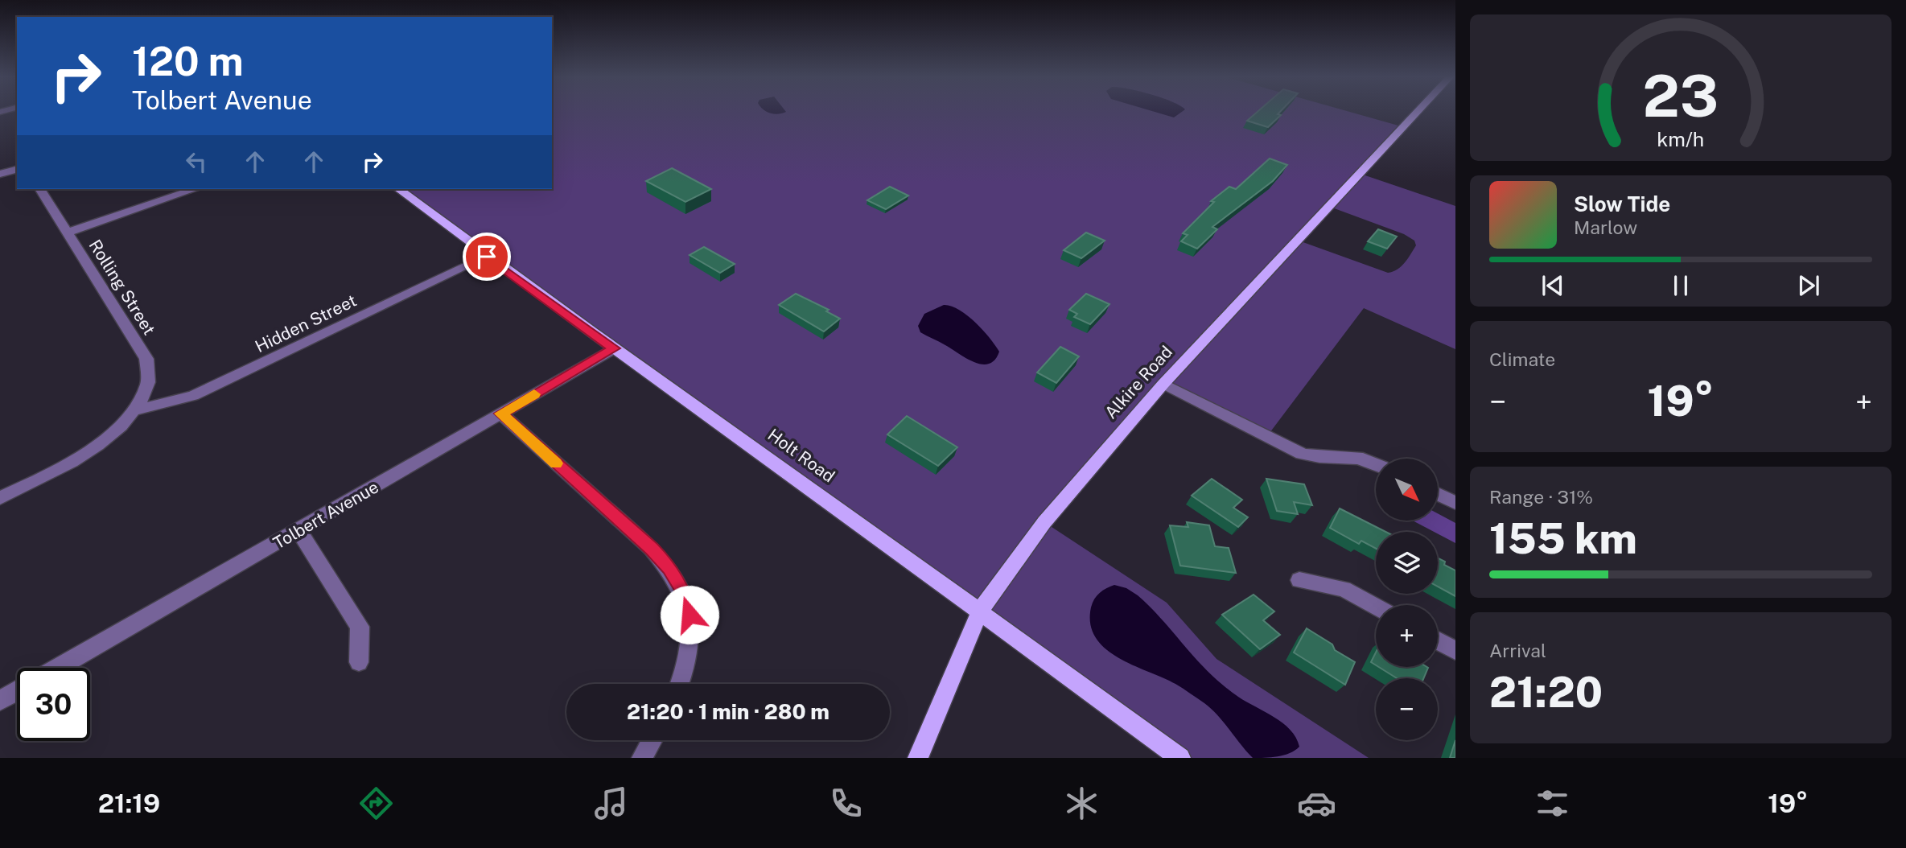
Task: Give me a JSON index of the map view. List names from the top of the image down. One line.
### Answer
{"streets":{"main road":["Alkire Road","Holt Road"],"street":["Rolling Street","Hidden Street","Tolbert Avenue"]},"crossings":[["Rolling Street","Hidden Street"],["Hidden Street","Holt Road"],["Alkire Road","Holt Road"],["Holt Road","Tolbert Avenue"]],"north":"bottom right","page":{"turn":["120 m","Tolbert Avenue"],"song":["Slow Tide","Marlow"],"tile":["Climate",["Range · 31%","155 km"],["Arrival","21:20"]],"heat":["−","19°","+"],"map_buttons":["+","−"],"limit":"30","trip":"21:20 · 1 min · 280 m","tabs":["21:19","19°"],"gauge":["23","km/h"]}}
